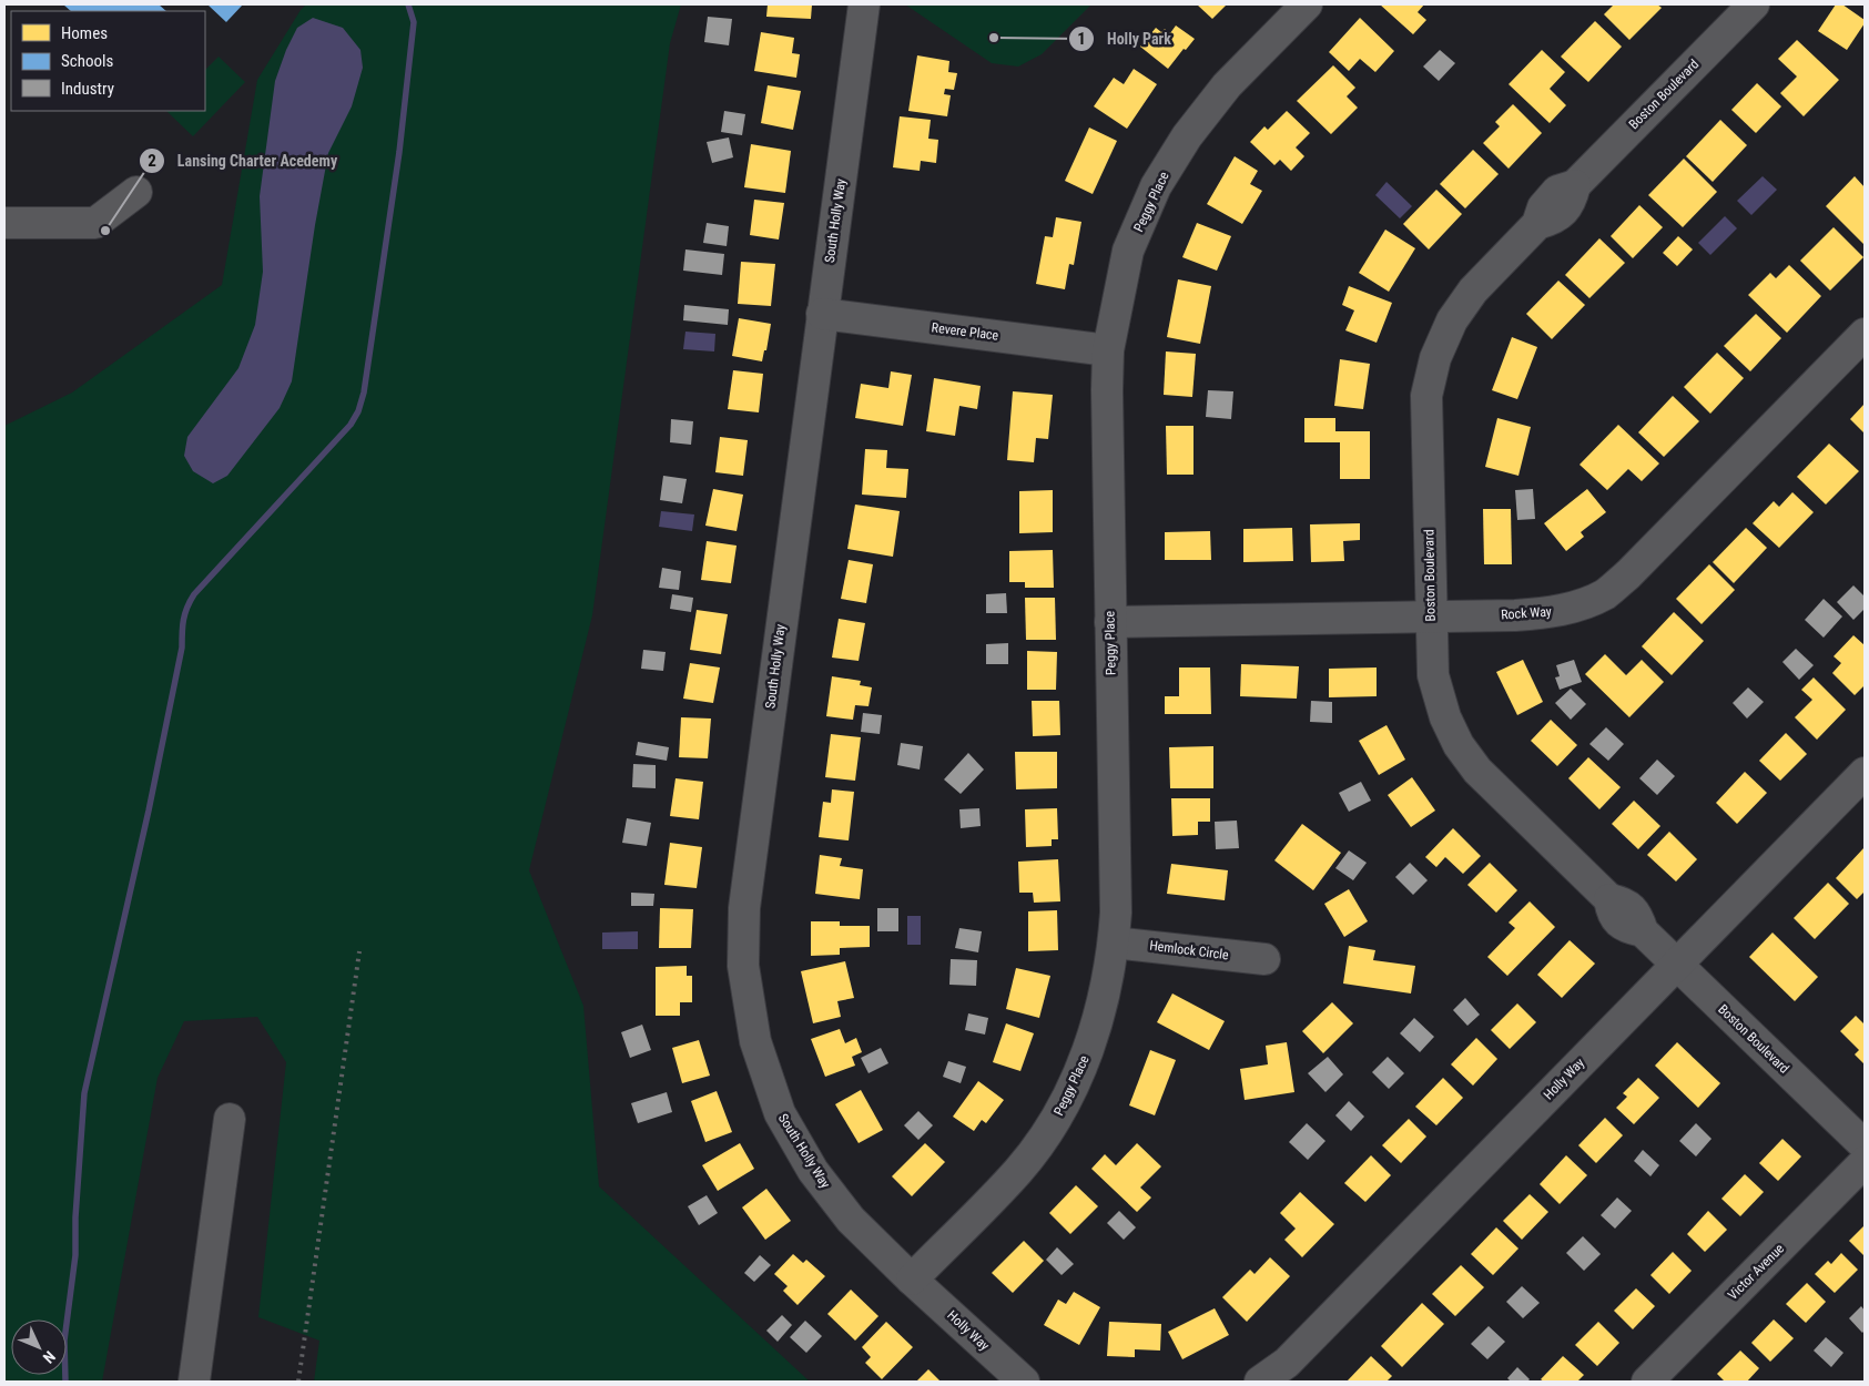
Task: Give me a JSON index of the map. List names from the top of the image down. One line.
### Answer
{"streets":{"street":["Boston Boulevard","Peggy Place","South Holly Way","Revere Place","Rock Way","Hemlock Circle","Holly Way","Victor Avenue"]},"crossings":[["Boston Boulevard","Rock Way"],["Boston Boulevard","Holly Way"],["Peggy Place","South Holly Way"],["Peggy Place","Revere Place"],["Peggy Place","Rock Way"],["Peggy Place","Hemlock Circle"],["Peggy Place","Holly Way"],["South Holly Way","Revere Place"],["South Holly Way","Holly Way"]],"places":["Holly Park","Lansing Charter Acedemy"],"legend":["Homes","Schools","Industry"],"north":"bottom right"}
